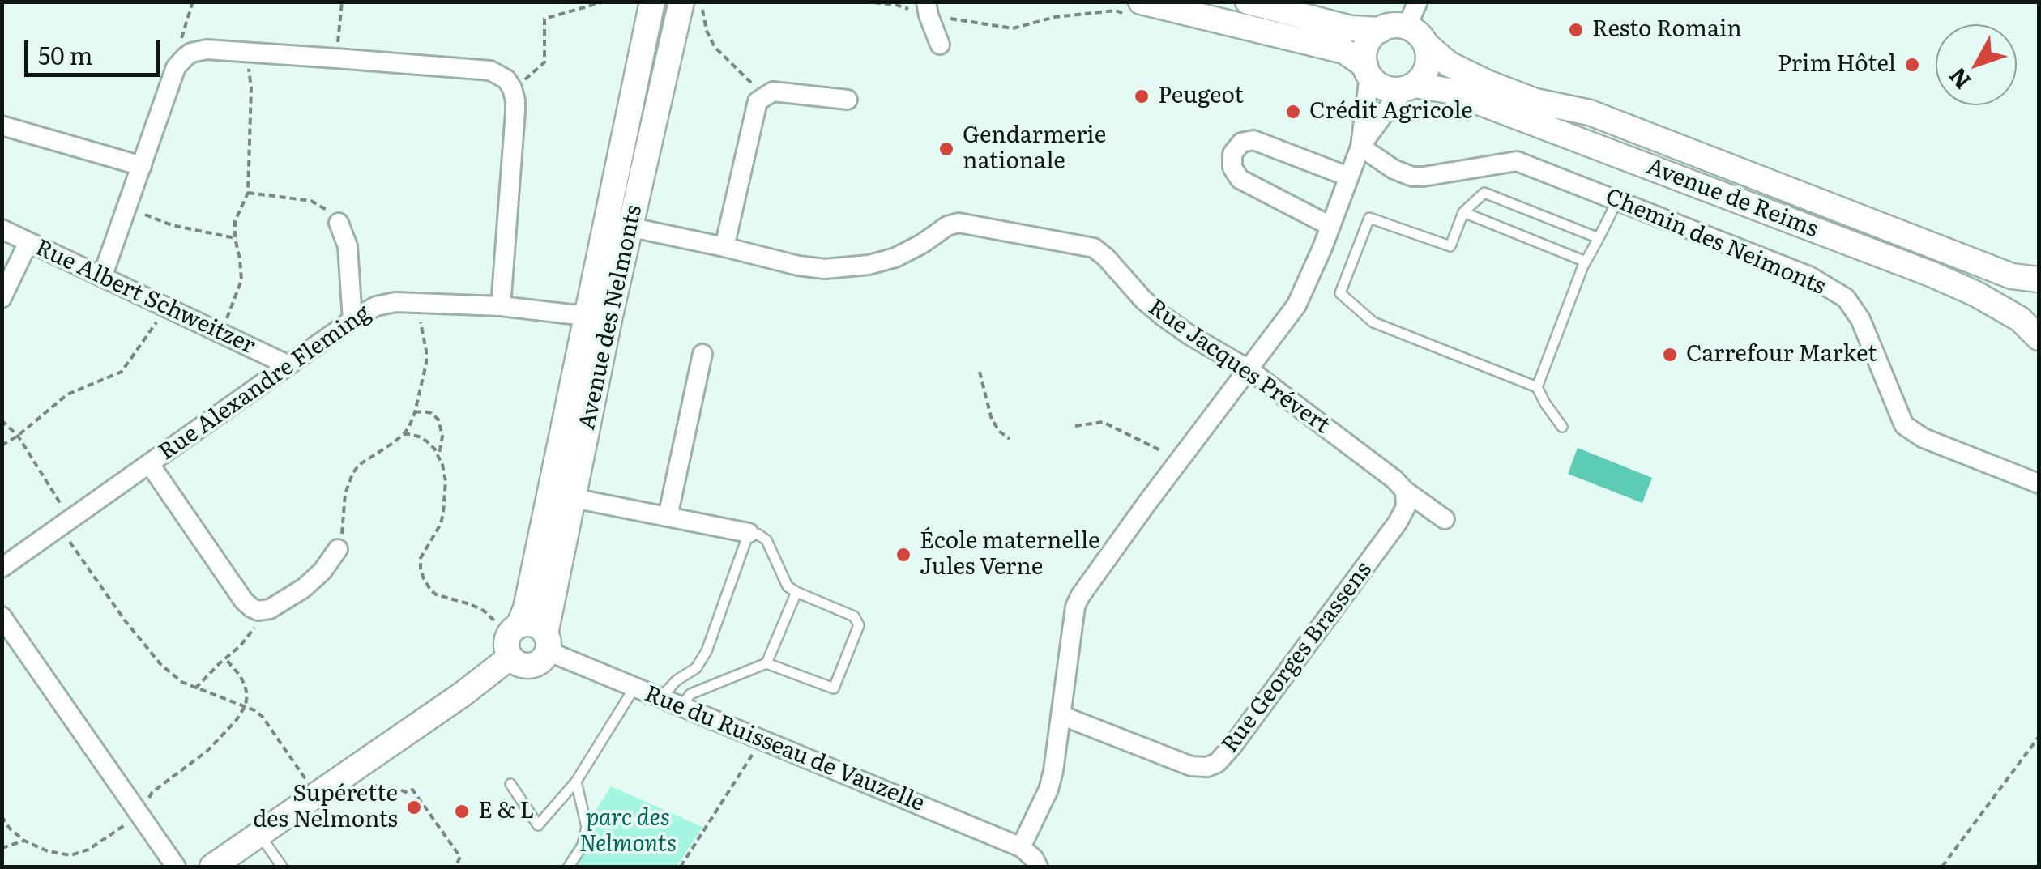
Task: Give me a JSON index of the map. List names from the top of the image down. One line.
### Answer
{"streets":{"main road":["Avenue de Reims","Avenue des Nelmonts"],"street":["Chemin des Neimonts","Rue Albert Schweitzer","Rue Jacques Prévert","Rue Alexandre Fleming","Rue Georges Brassens","Rue du Ruisseau de Vauzelle"]},"crossings":[["Rue Albert Schweitzer","Rue Alexandre Fleming"],["Avenue des Nelmonts","Rue Jacques Prévert"],["Avenue des Nelmonts","Rue Alexandre Fleming"],["Avenue des Nelmonts","Rue du Ruisseau de Vauzelle"],["Rue Jacques Prévert","Rue Georges Brassens"]],"parks":["parc des Nelmonts"],"places":["Resto Romain","Prim Hôtel","Peugeot","Crédit Agricole","Gendarmerie nationale","Carrefour Market","École maternelle Jules Verne","Supérette des Nelmonts","E & L"],"scale_bar":"50 m","north":"bottom left"}
